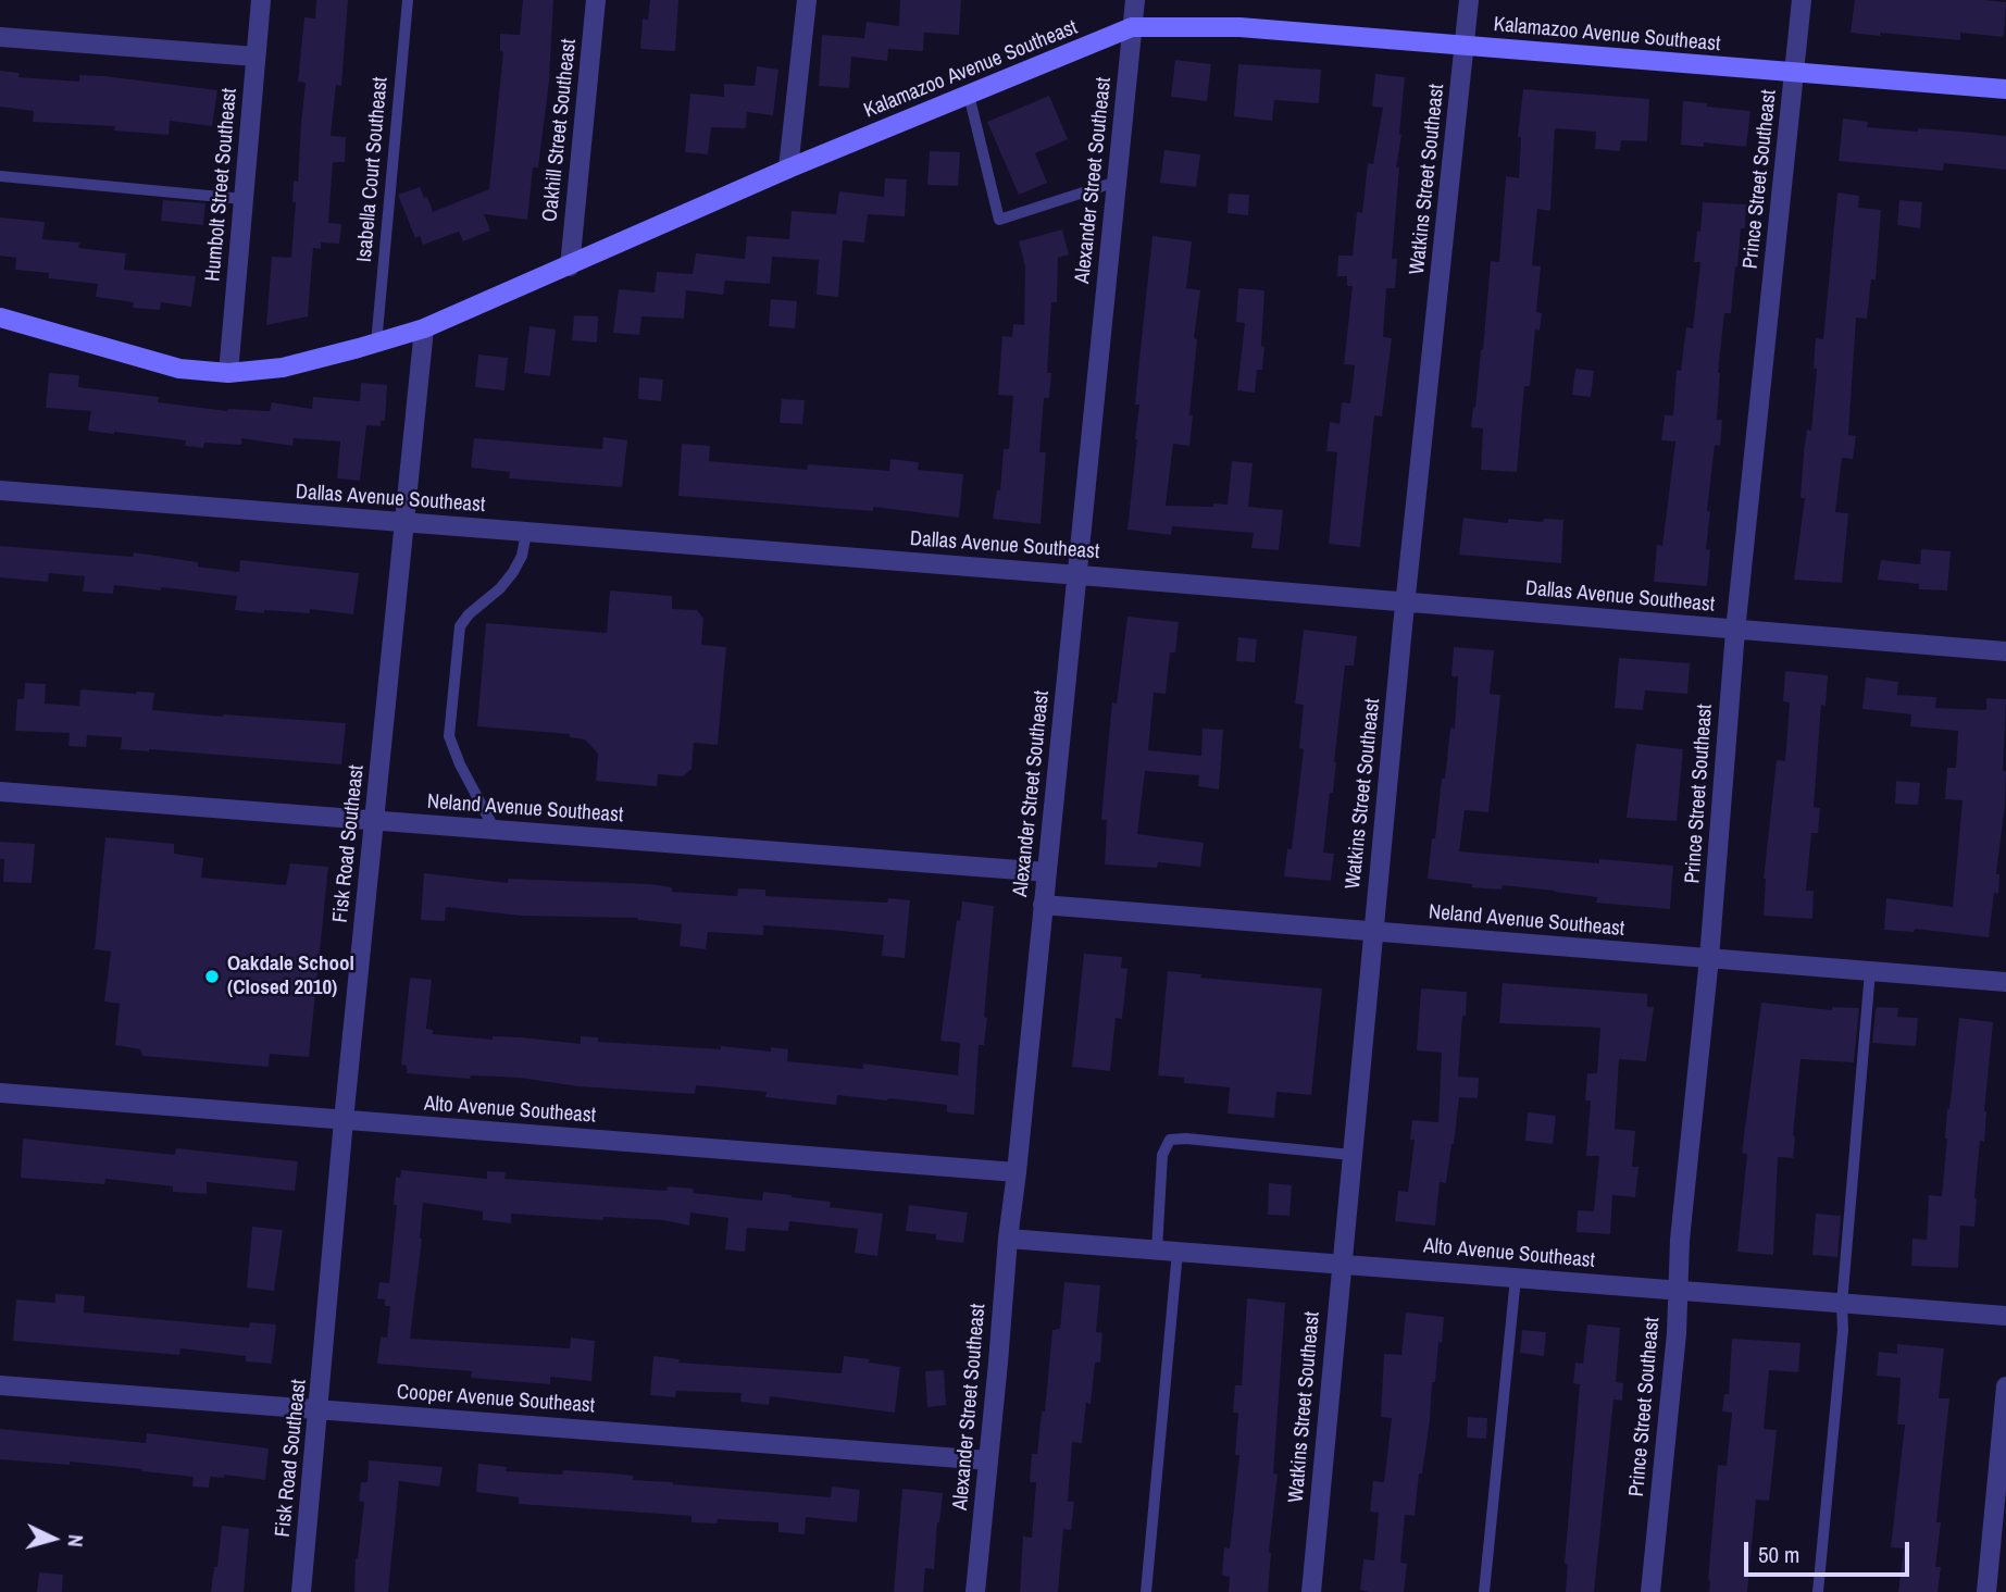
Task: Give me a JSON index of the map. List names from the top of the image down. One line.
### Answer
{"streets":{"street":["Kalamazoo Avenue Southeast","Oakhill Street Southeast","Watkins Street Southeast","Prince Street Southeast","Alexander Street Southeast","Humbolt Street Southeast","Dallas Avenue Southeast","Neland Avenue Southeast","Fisk Road Southeast","Alto Avenue Southeast","Cooper Avenue Southeast"],"lane":["Isabella Court Southeast"]},"crossings":[["Kalamazoo Avenue Southeast","Oakhill Street Southeast"],["Kalamazoo Avenue Southeast","Isabella Court Southeast"],["Kalamazoo Avenue Southeast","Watkins Street Southeast"],["Kalamazoo Avenue Southeast","Prince Street Southeast"],["Kalamazoo Avenue Southeast","Alexander Street Southeast"],["Kalamazoo Avenue Southeast","Humbolt Street Southeast"],["Kalamazoo Avenue Southeast","Fisk Road Southeast"],["Watkins Street Southeast","Dallas Avenue Southeast"],["Watkins Street Southeast","Neland Avenue Southeast"],["Watkins Street Southeast","Alto Avenue Southeast"],["Prince Street Southeast","Dallas Avenue Southeast"],["Prince Street Southeast","Neland Avenue Southeast"],["Prince Street Southeast","Alto Avenue Southeast"],["Alexander Street Southeast","Dallas Avenue Southeast"],["Alexander Street Southeast","Neland Avenue Southeast"],["Alexander Street Southeast","Alto Avenue Southeast"],["Alexander Street Southeast","Cooper Avenue Southeast"],["Dallas Avenue Southeast","Fisk Road Southeast"],["Neland Avenue Southeast","Fisk Road Southeast"],["Fisk Road Southeast","Alto Avenue Southeast"],["Fisk Road Southeast","Cooper Avenue Southeast"]],"places":["Oakdale School (Closed 2010)"],"scale_bar":"50 m","north":"right"}
